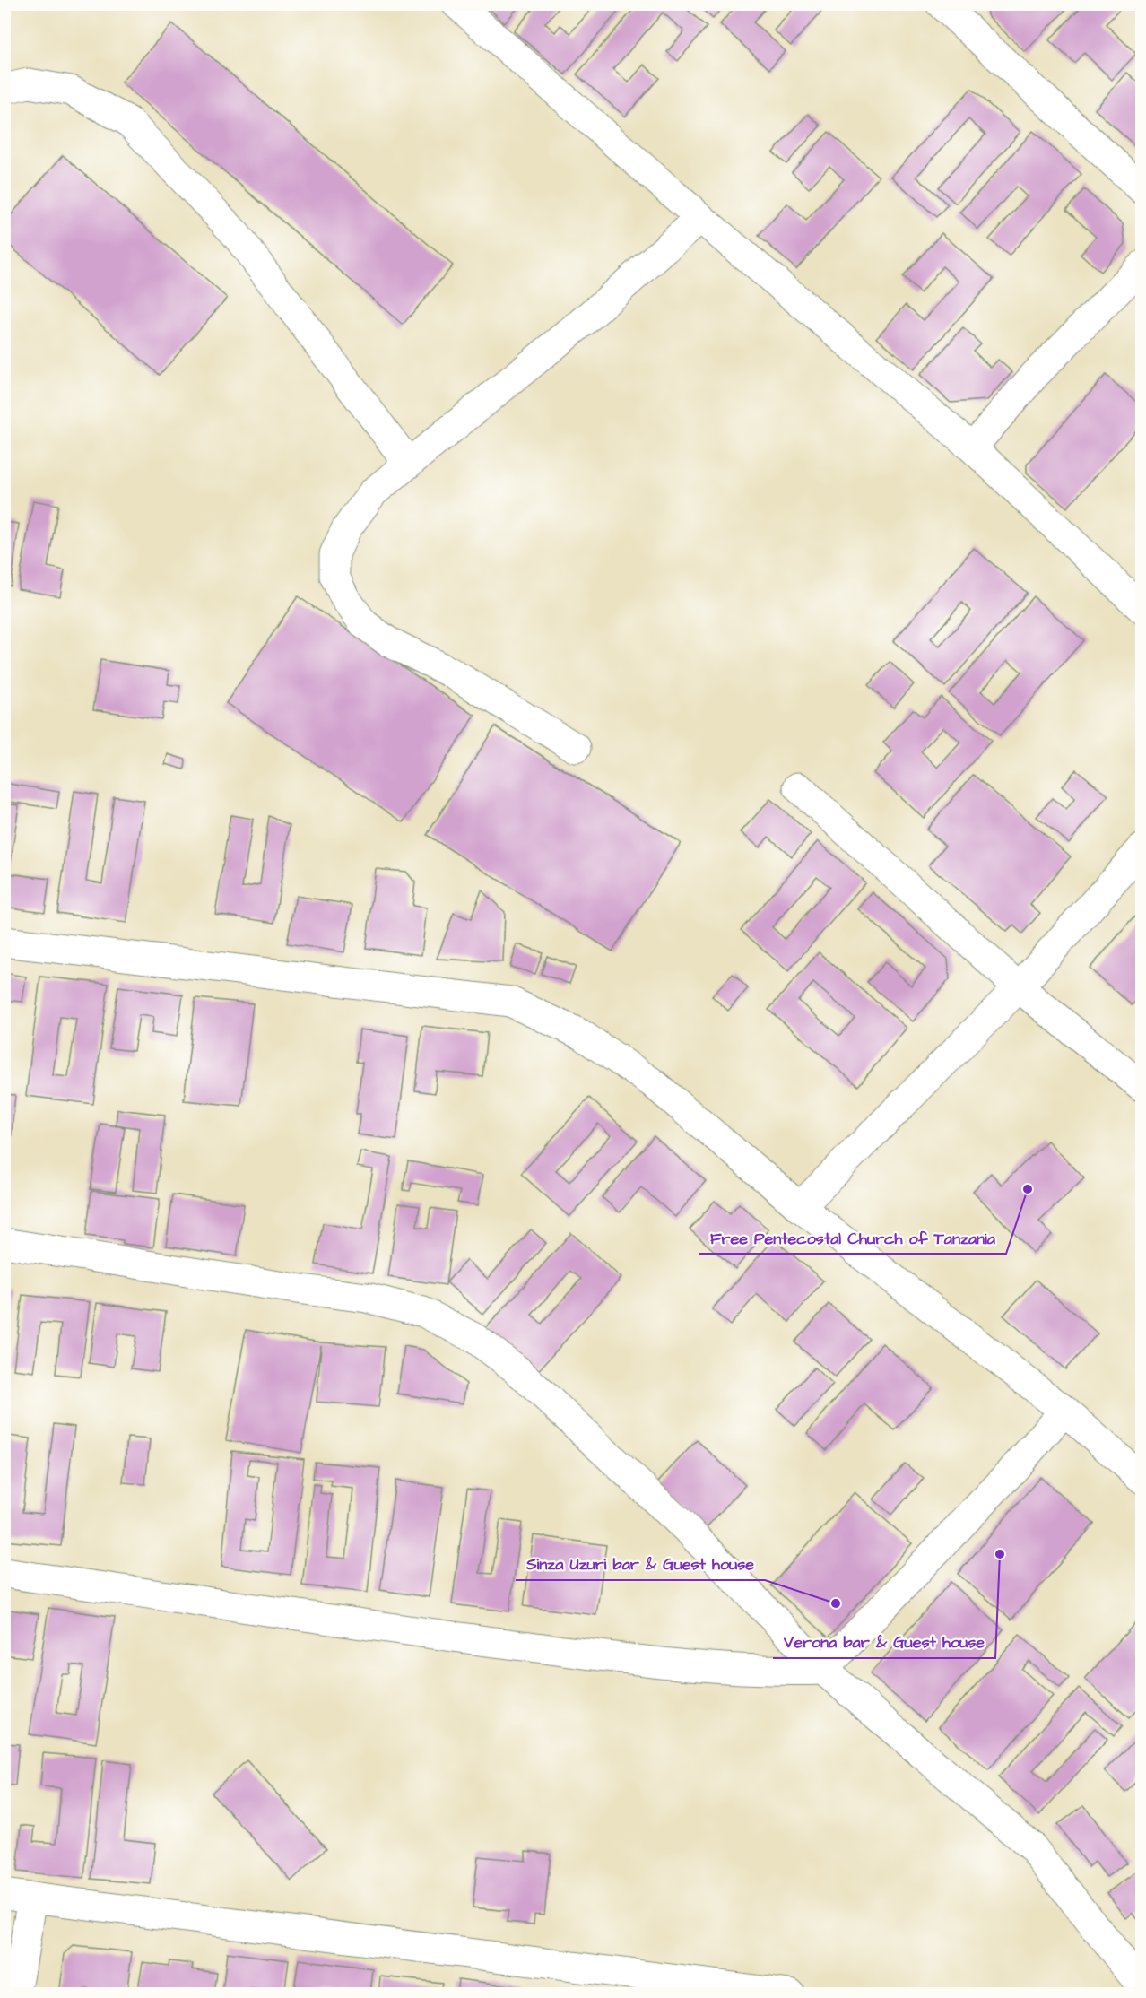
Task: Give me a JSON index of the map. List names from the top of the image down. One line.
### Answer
{"places":["Free Pentecostal Church of Tanzania","Verona bar & Guest house","Sinza Uzuri bar & Guest house"]}
